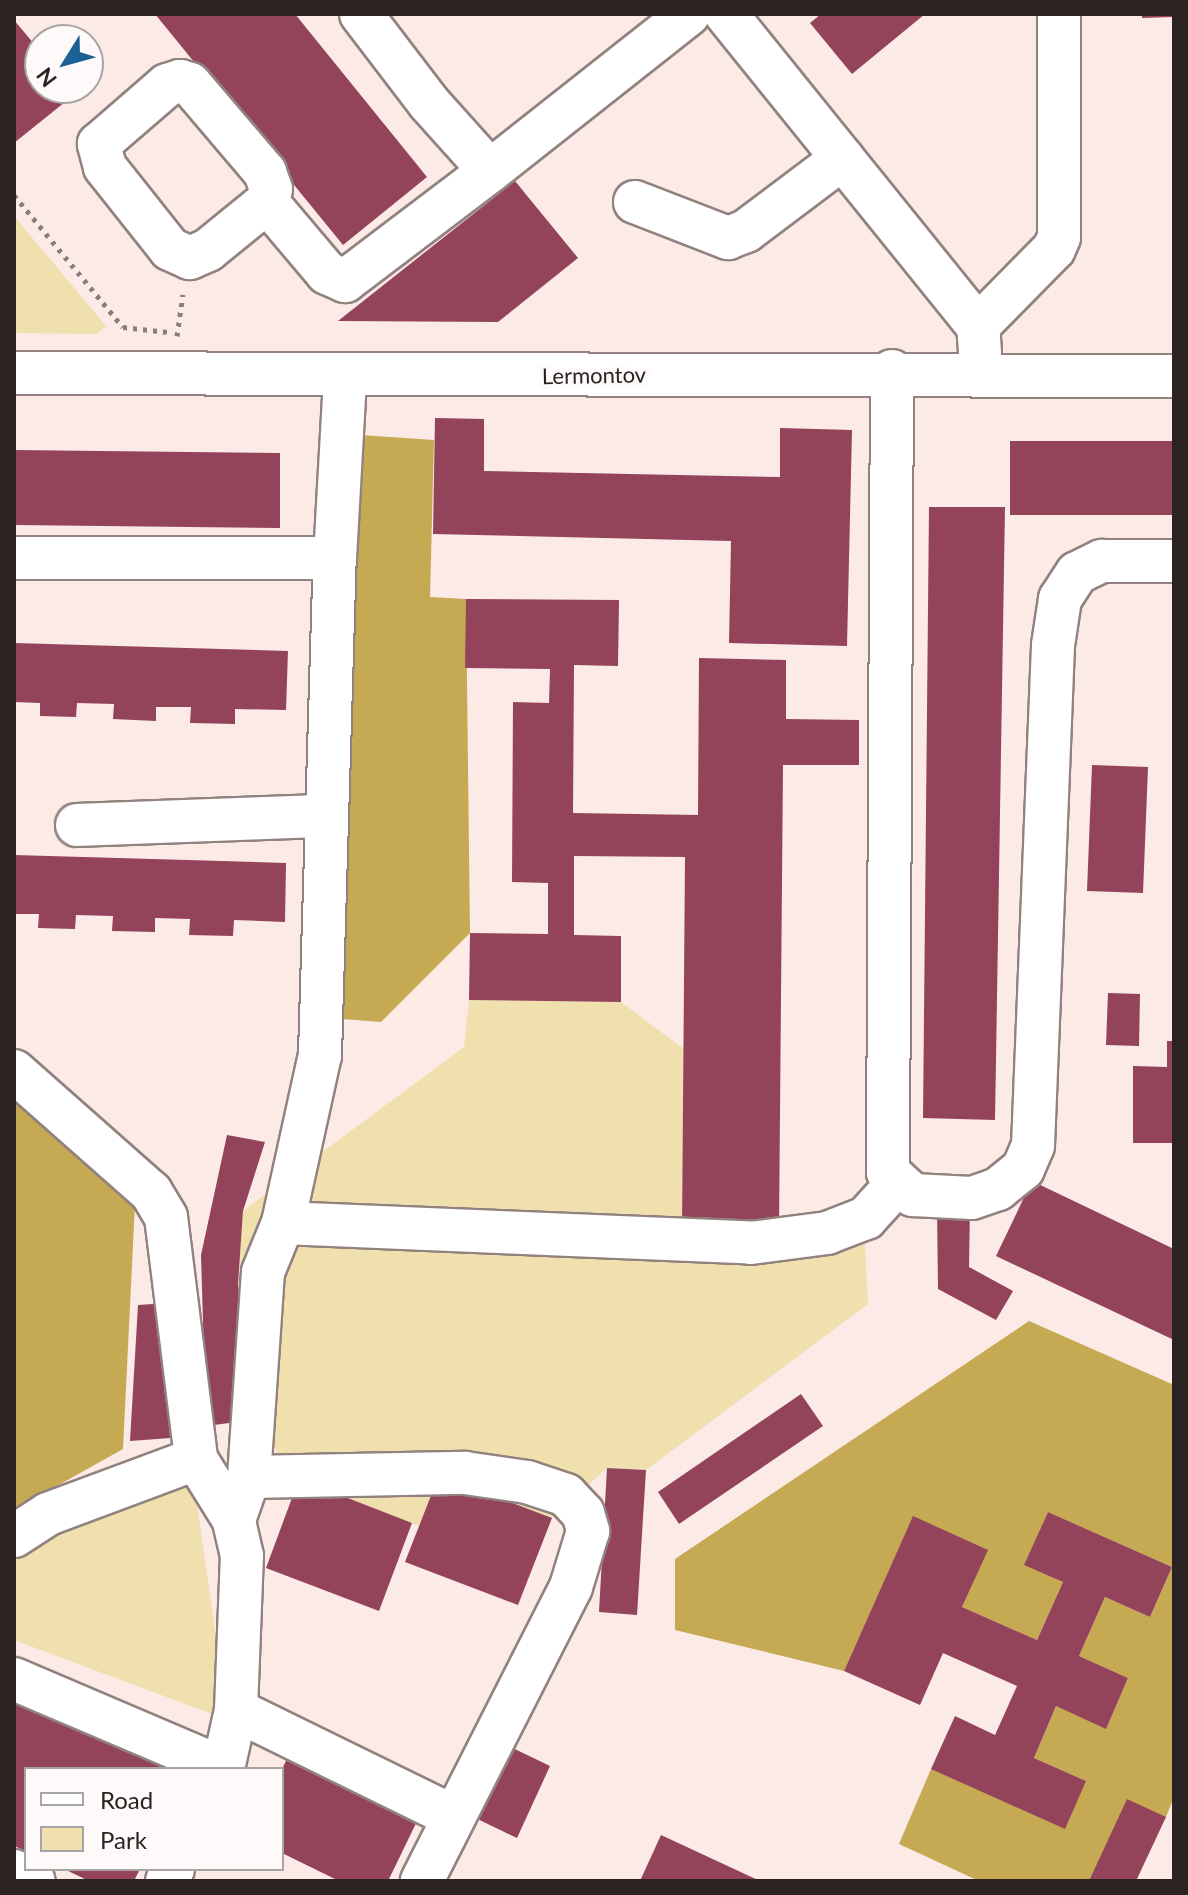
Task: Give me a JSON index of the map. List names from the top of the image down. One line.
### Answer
{"streets":{"street":["Lermontov"]},"legend":["Road","Park"],"north":"bottom left"}
